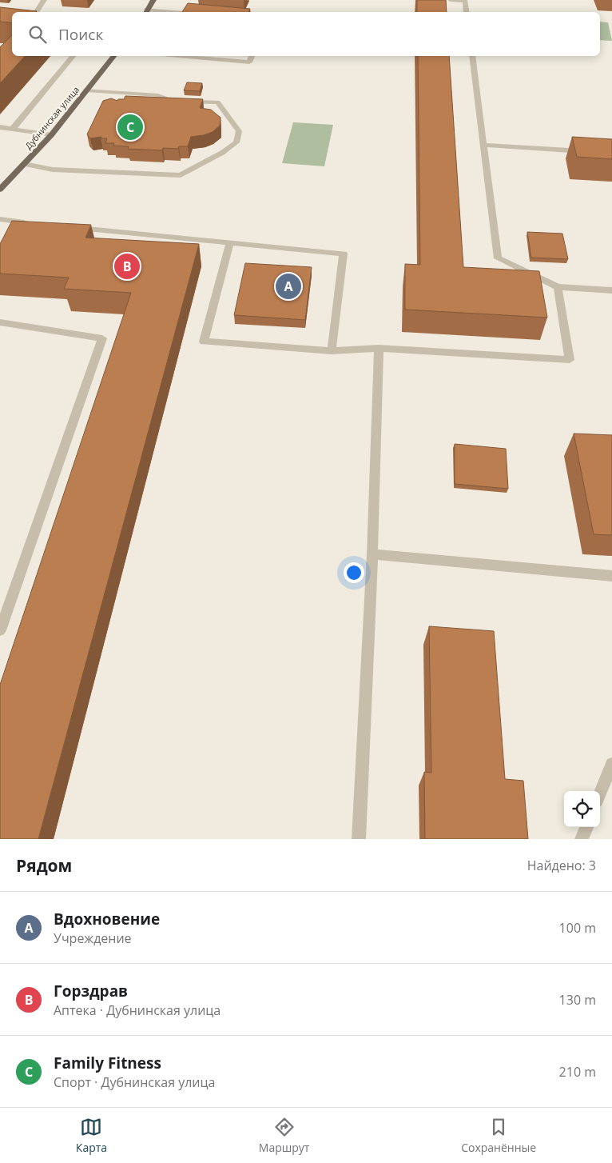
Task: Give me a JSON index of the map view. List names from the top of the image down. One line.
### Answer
{"streets":{"main road":["Дубнинская улица"]},"page":{"search":"Поиск","pins":["C","B","A"],"heading":["Рядом","Найдено: 3"],"list":[{"mark":"A","name":"Вдохновение","note":"Учреждение","value":"100 m"},{"mark":"B","name":"Горздрав","note":"Аптека · Дубнинская улица","value":"130 m"},{"mark":"C","name":"Family Fitness","note":"Спорт · Дубнинская улица","value":"210 m"}],"nav":["Карта","Маршрут","Сохранённые"]}}
